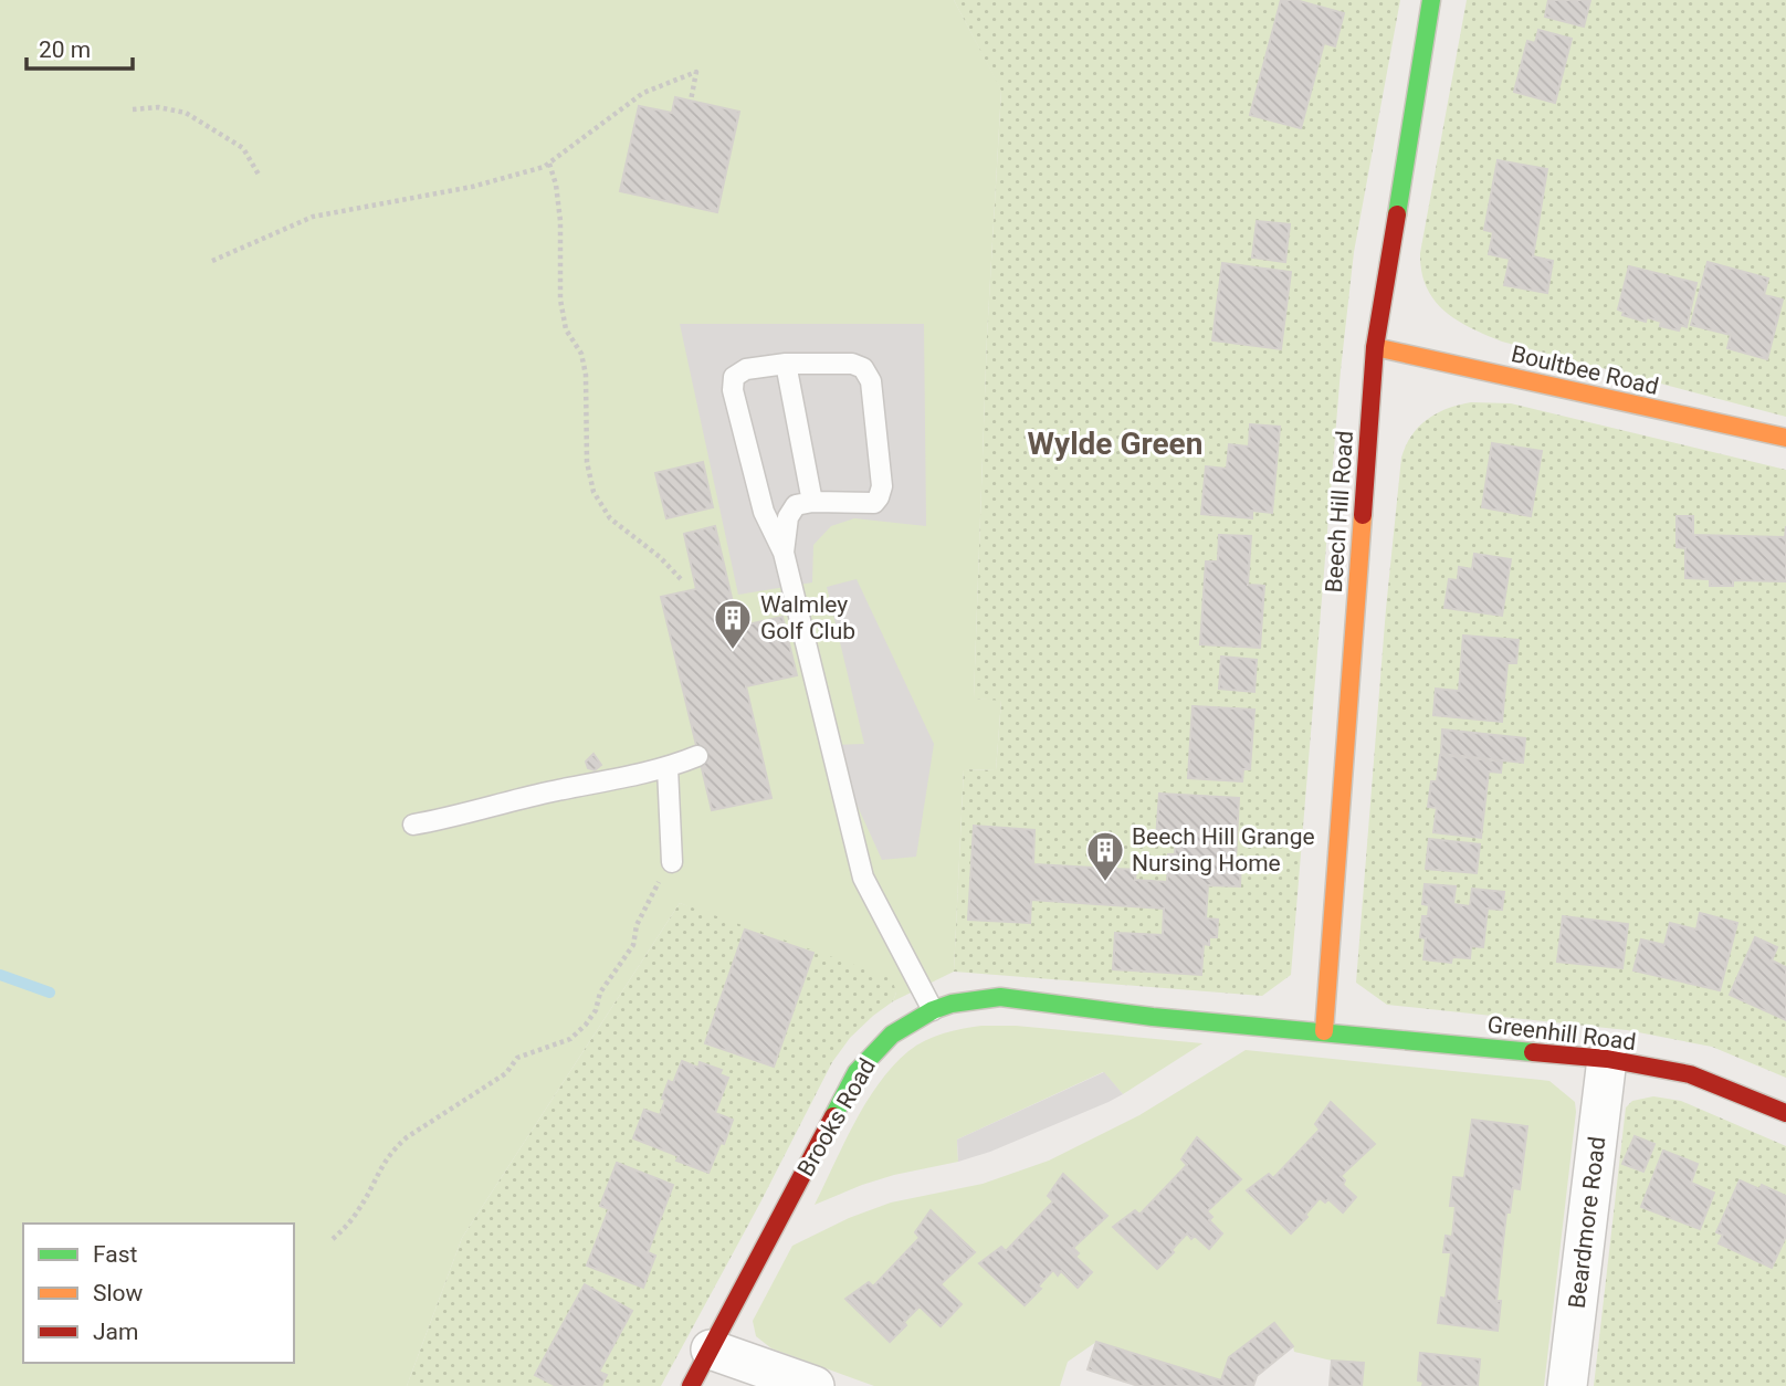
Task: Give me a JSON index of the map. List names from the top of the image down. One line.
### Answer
{"streets":{"street":["Boultbee Road","Beech Hill Road","Greenhill Road","Brooks Road","Beardmore Road"]},"crossings":[["Boultbee Road","Beech Hill Road"],["Beech Hill Road","Greenhill Road"],["Beech Hill Road","Brooks Road"],["Greenhill Road","Brooks Road"],["Greenhill Road","Beardmore Road"]],"districts":["Wylde Green"],"places":{"building":["Walmley Golf Club","Beech Hill Grange Nursing Home"]},"legend":["Fast","Slow","Jam"],"scale_bar":"20 m"}
